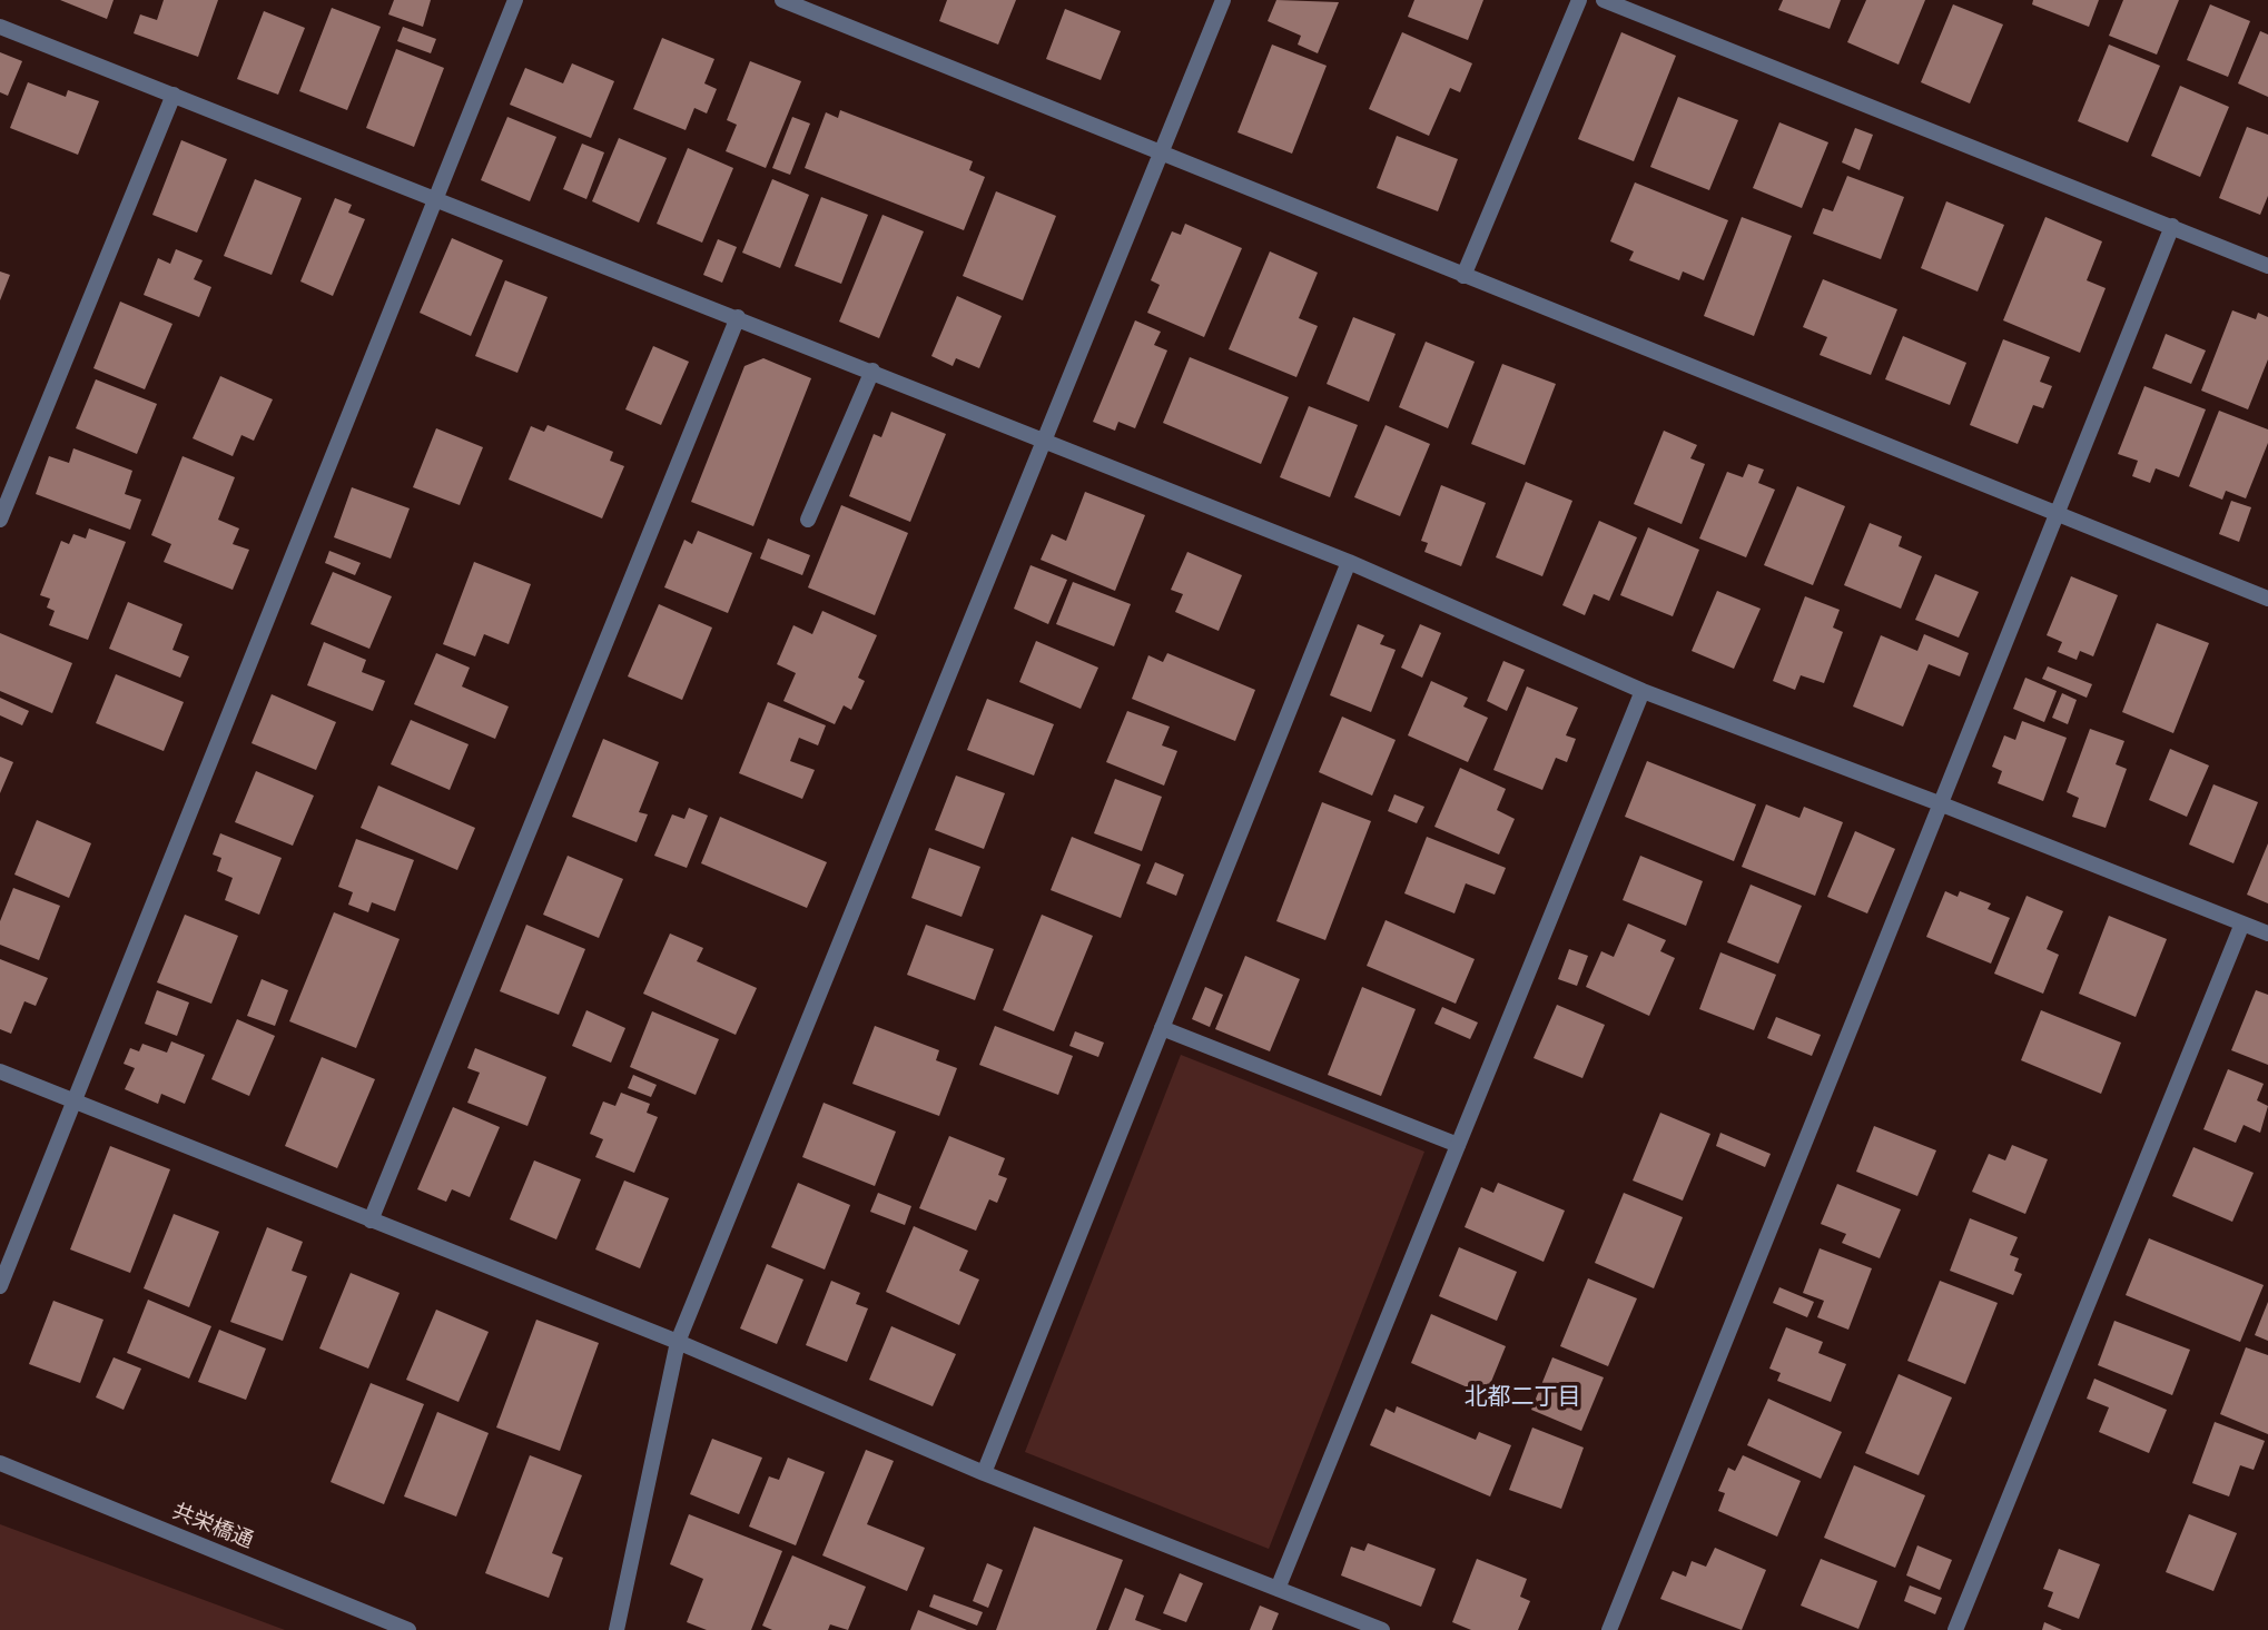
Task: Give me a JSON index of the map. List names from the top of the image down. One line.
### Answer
{"streets":{"street":["共栄橋通"]},"districts":["北都二丁目"]}
